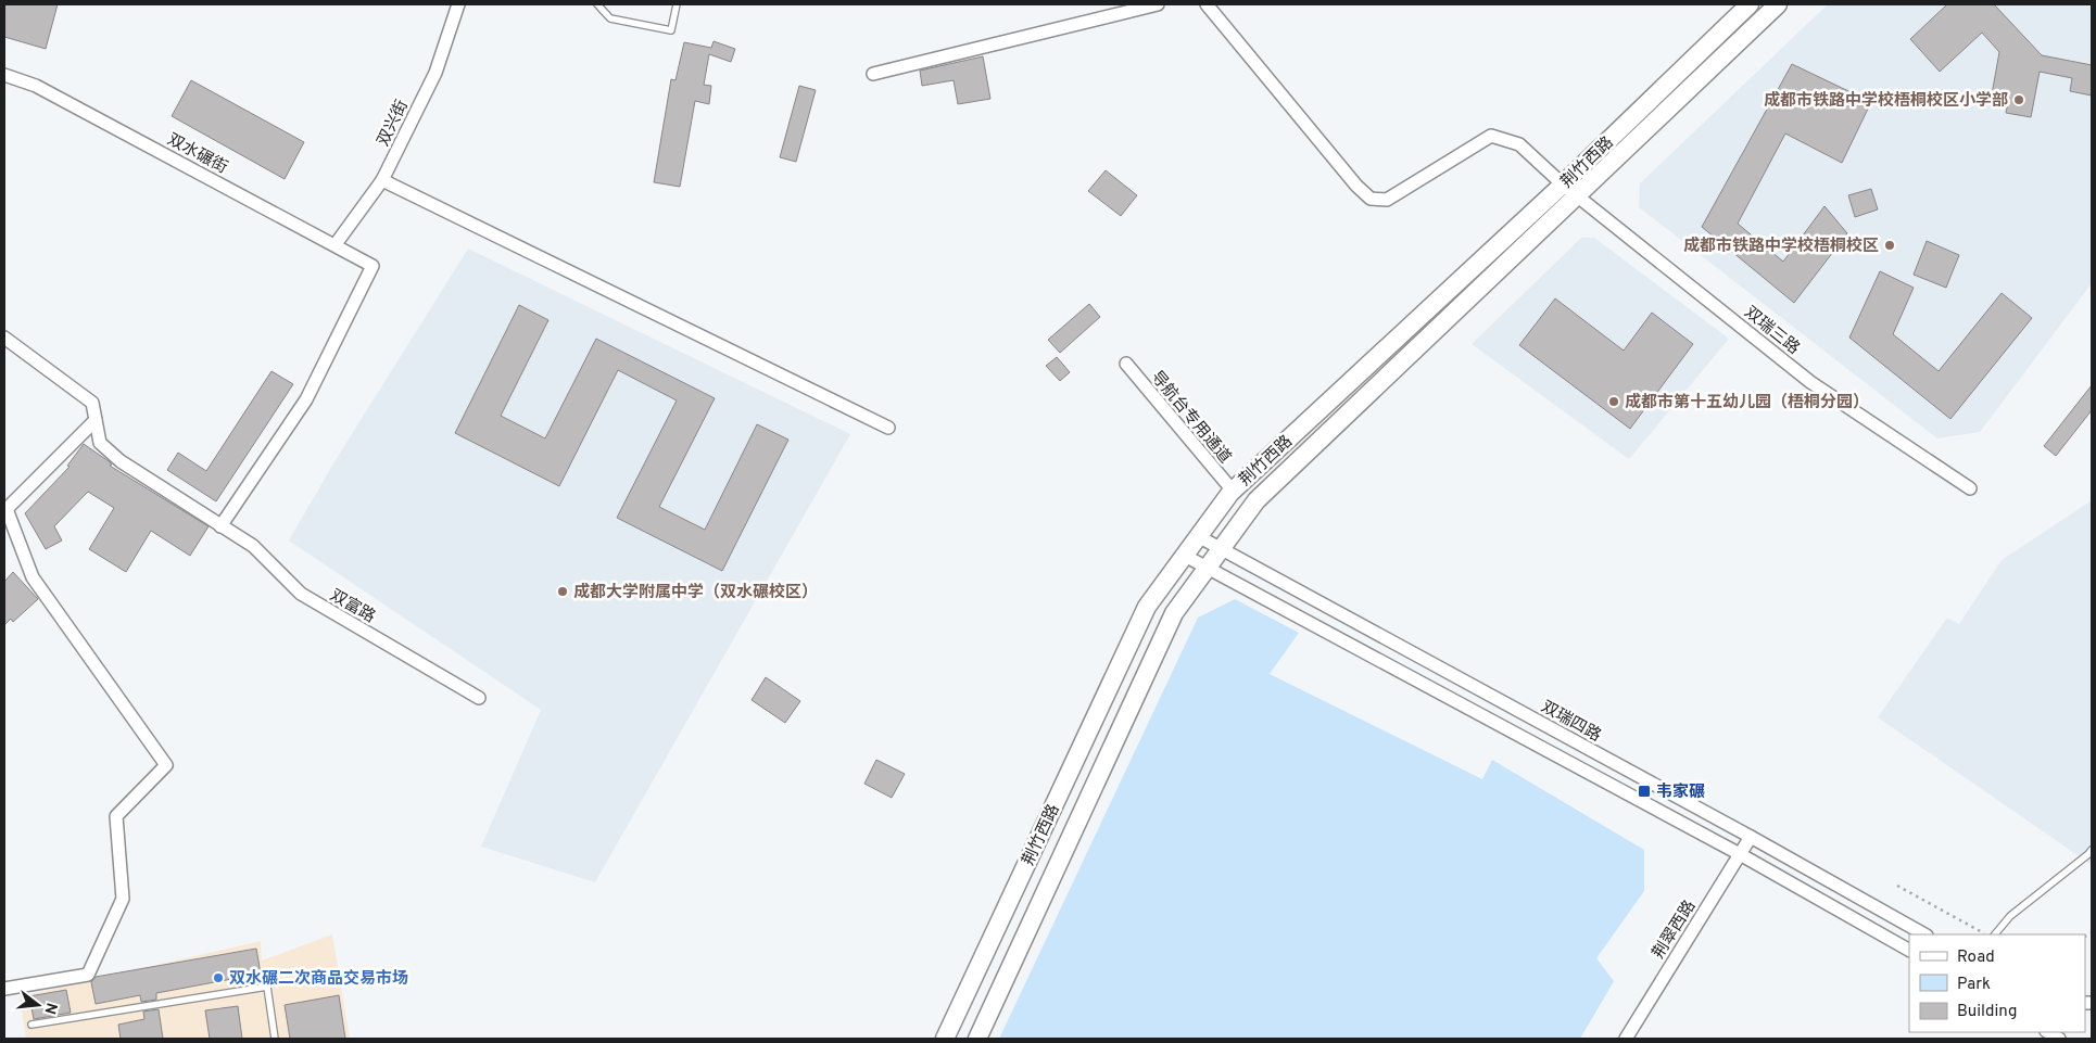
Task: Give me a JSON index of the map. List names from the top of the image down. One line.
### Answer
{"streets":{"main road":["荆竹西路"],"street":["双兴街","双水碾街","双瑞三路","导航台专用通道","双富路","双瑞四路","荆翠西路"]},"crossings":[["双兴街","双水碾街"],["双水碾街","双富路"],["荆竹西路","双瑞三路"],["荆竹西路","导航台专用通道"],["荆竹西路","双瑞四路"],["双瑞四路","荆翠西路"]],"places":{"other":["成都市铁路中学校梧桐校区小学部","成都市铁路中学校梧桐校区","成都市第十五幼儿园（梧桐分园）","成都大学附属中学（双水碾校区）","双水碾二次商品交易市场"],"transit":["韦家碾"]},"legend":["Road","Park","Building"],"north":"right"}
